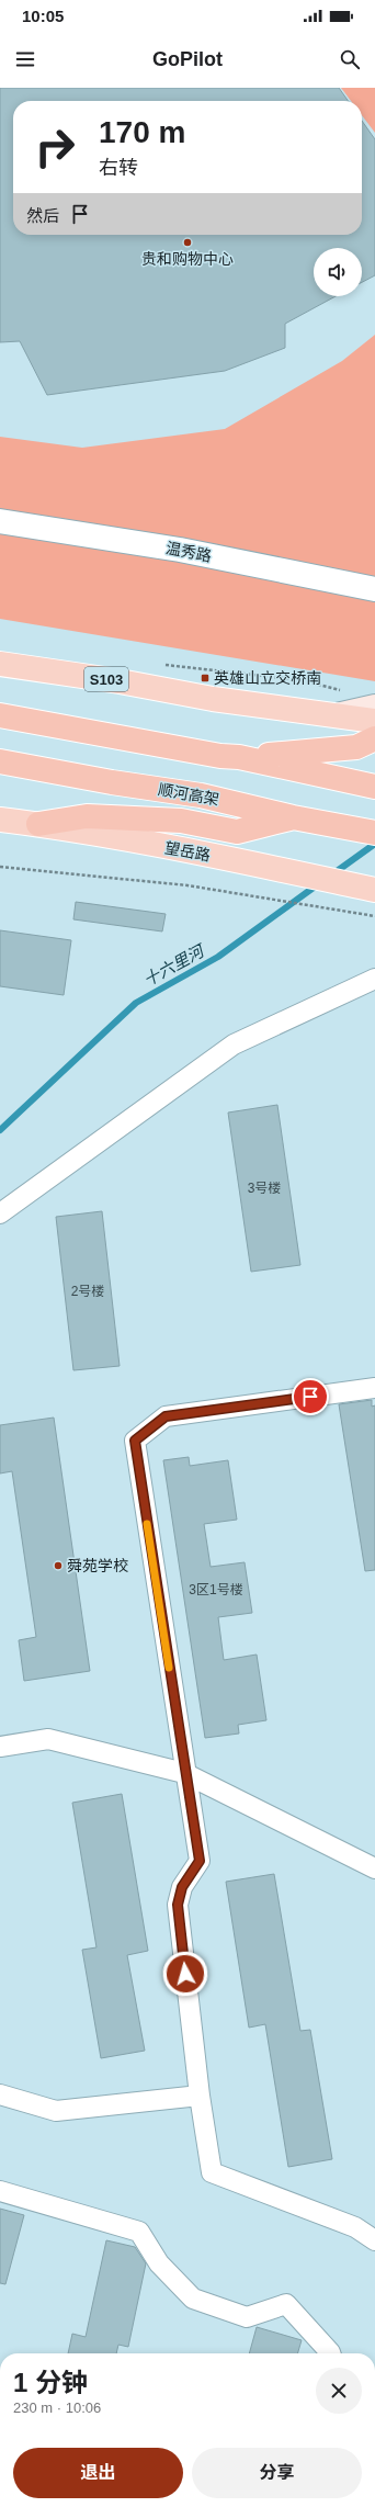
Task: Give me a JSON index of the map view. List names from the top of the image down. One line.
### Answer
{"streets":{"highway":["顺河高架"],"main road":["S103","望岳路"],"street":["温秀路"]},"water":["十六里河"],"places":{"other":["贵和购物中心","舜苑学校"],"transit":["英雄山立交桥南"]},"house_numbers":["3号楼","2号楼","3区1号楼"],"page":{"status":"10:05","header":"GoPilot","turn":["170 m","右转"],"then":"然后","heading":["1 分钟","230 m · 10:06"],"buttons":["退出","分享"]}}
